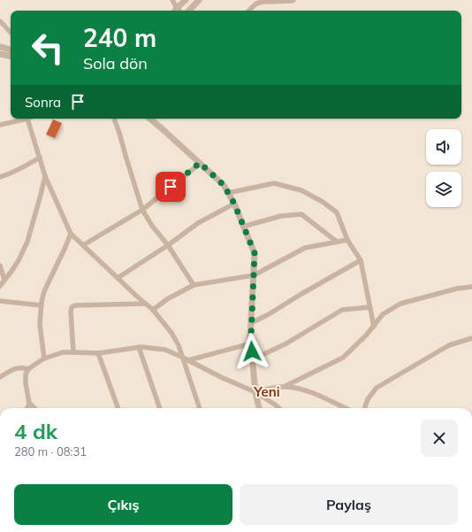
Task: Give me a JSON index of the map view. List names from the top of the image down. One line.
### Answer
{"districts":["Yeni"],"page":{"turn":["240 m","Sola dön"],"then":"Sonra","heading":["4 dk","280 m · 08:31"],"buttons":["Çıkış","Paylaş"]}}
